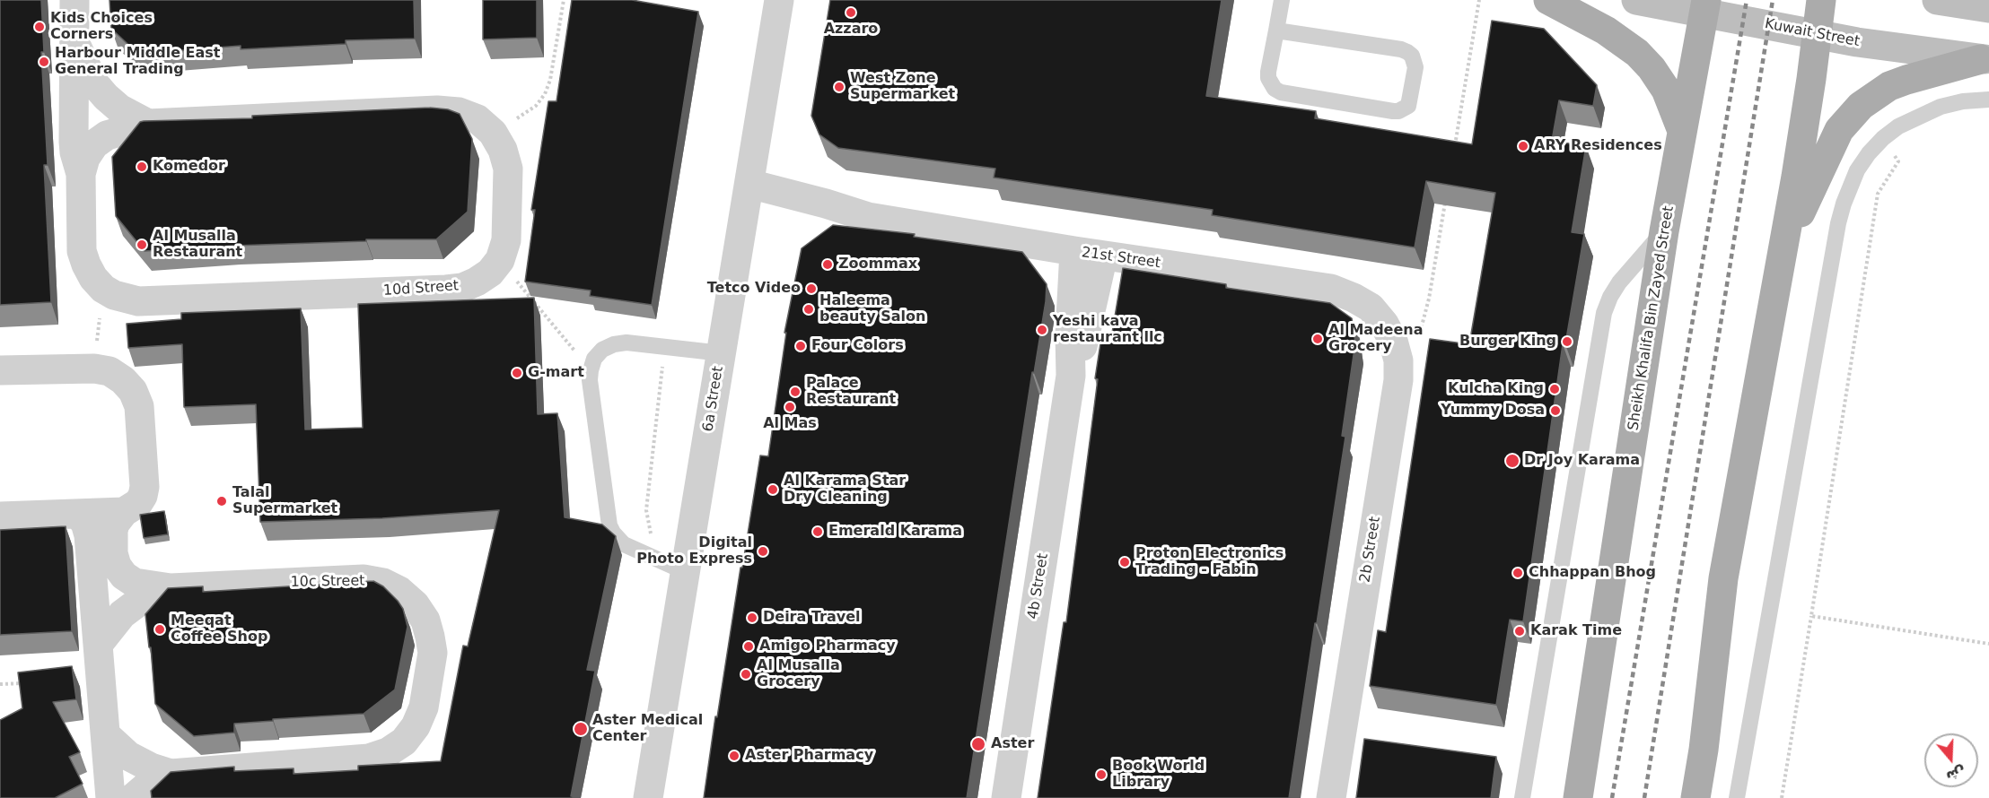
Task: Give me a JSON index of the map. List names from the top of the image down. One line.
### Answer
{"streets":{"main road":["Kuwait Street","Sheikh Khalifa Bin Zayed Street"],"street":["21st Street","10d Street","6a Street","2b Street","10c Street","4b Street"]},"crossings":[["Kuwait Street","Sheikh Khalifa Bin Zayed Street"],["21st Street","6a Street"],["21st Street","2b Street"],["21st Street","4b Street"]],"places":["Azzaro","Kids Choices Corners","Harbour Middle East General Trading","West Zone Supermarket","ARY Residences","Komedor","Al Musalla Restaurant","Zoommax","Tetco Video","Haleema beauty Salon","Yeshi kava restaurant llc","Al Madeena Grocery","Burger King","Four Colors","G-mart","Kulcha King","Palace Restaurant","Al Mas","Yummy Dosa","Dr Joy Karama","Al Karama Star Dry Cleaning","Talal Supermarket","Emerald Karama","Digital Photo Express","Proton Electronics Trading - Fabin","Chhappan Bhog","Deira Travel","Meeqat Coffee Shop","Karak Time","Amigo Pharmacy","Al Musalla Grocery","Aster Medical Center","Aster","Aster Pharmacy","Book World Library"],"north":"bottom"}
